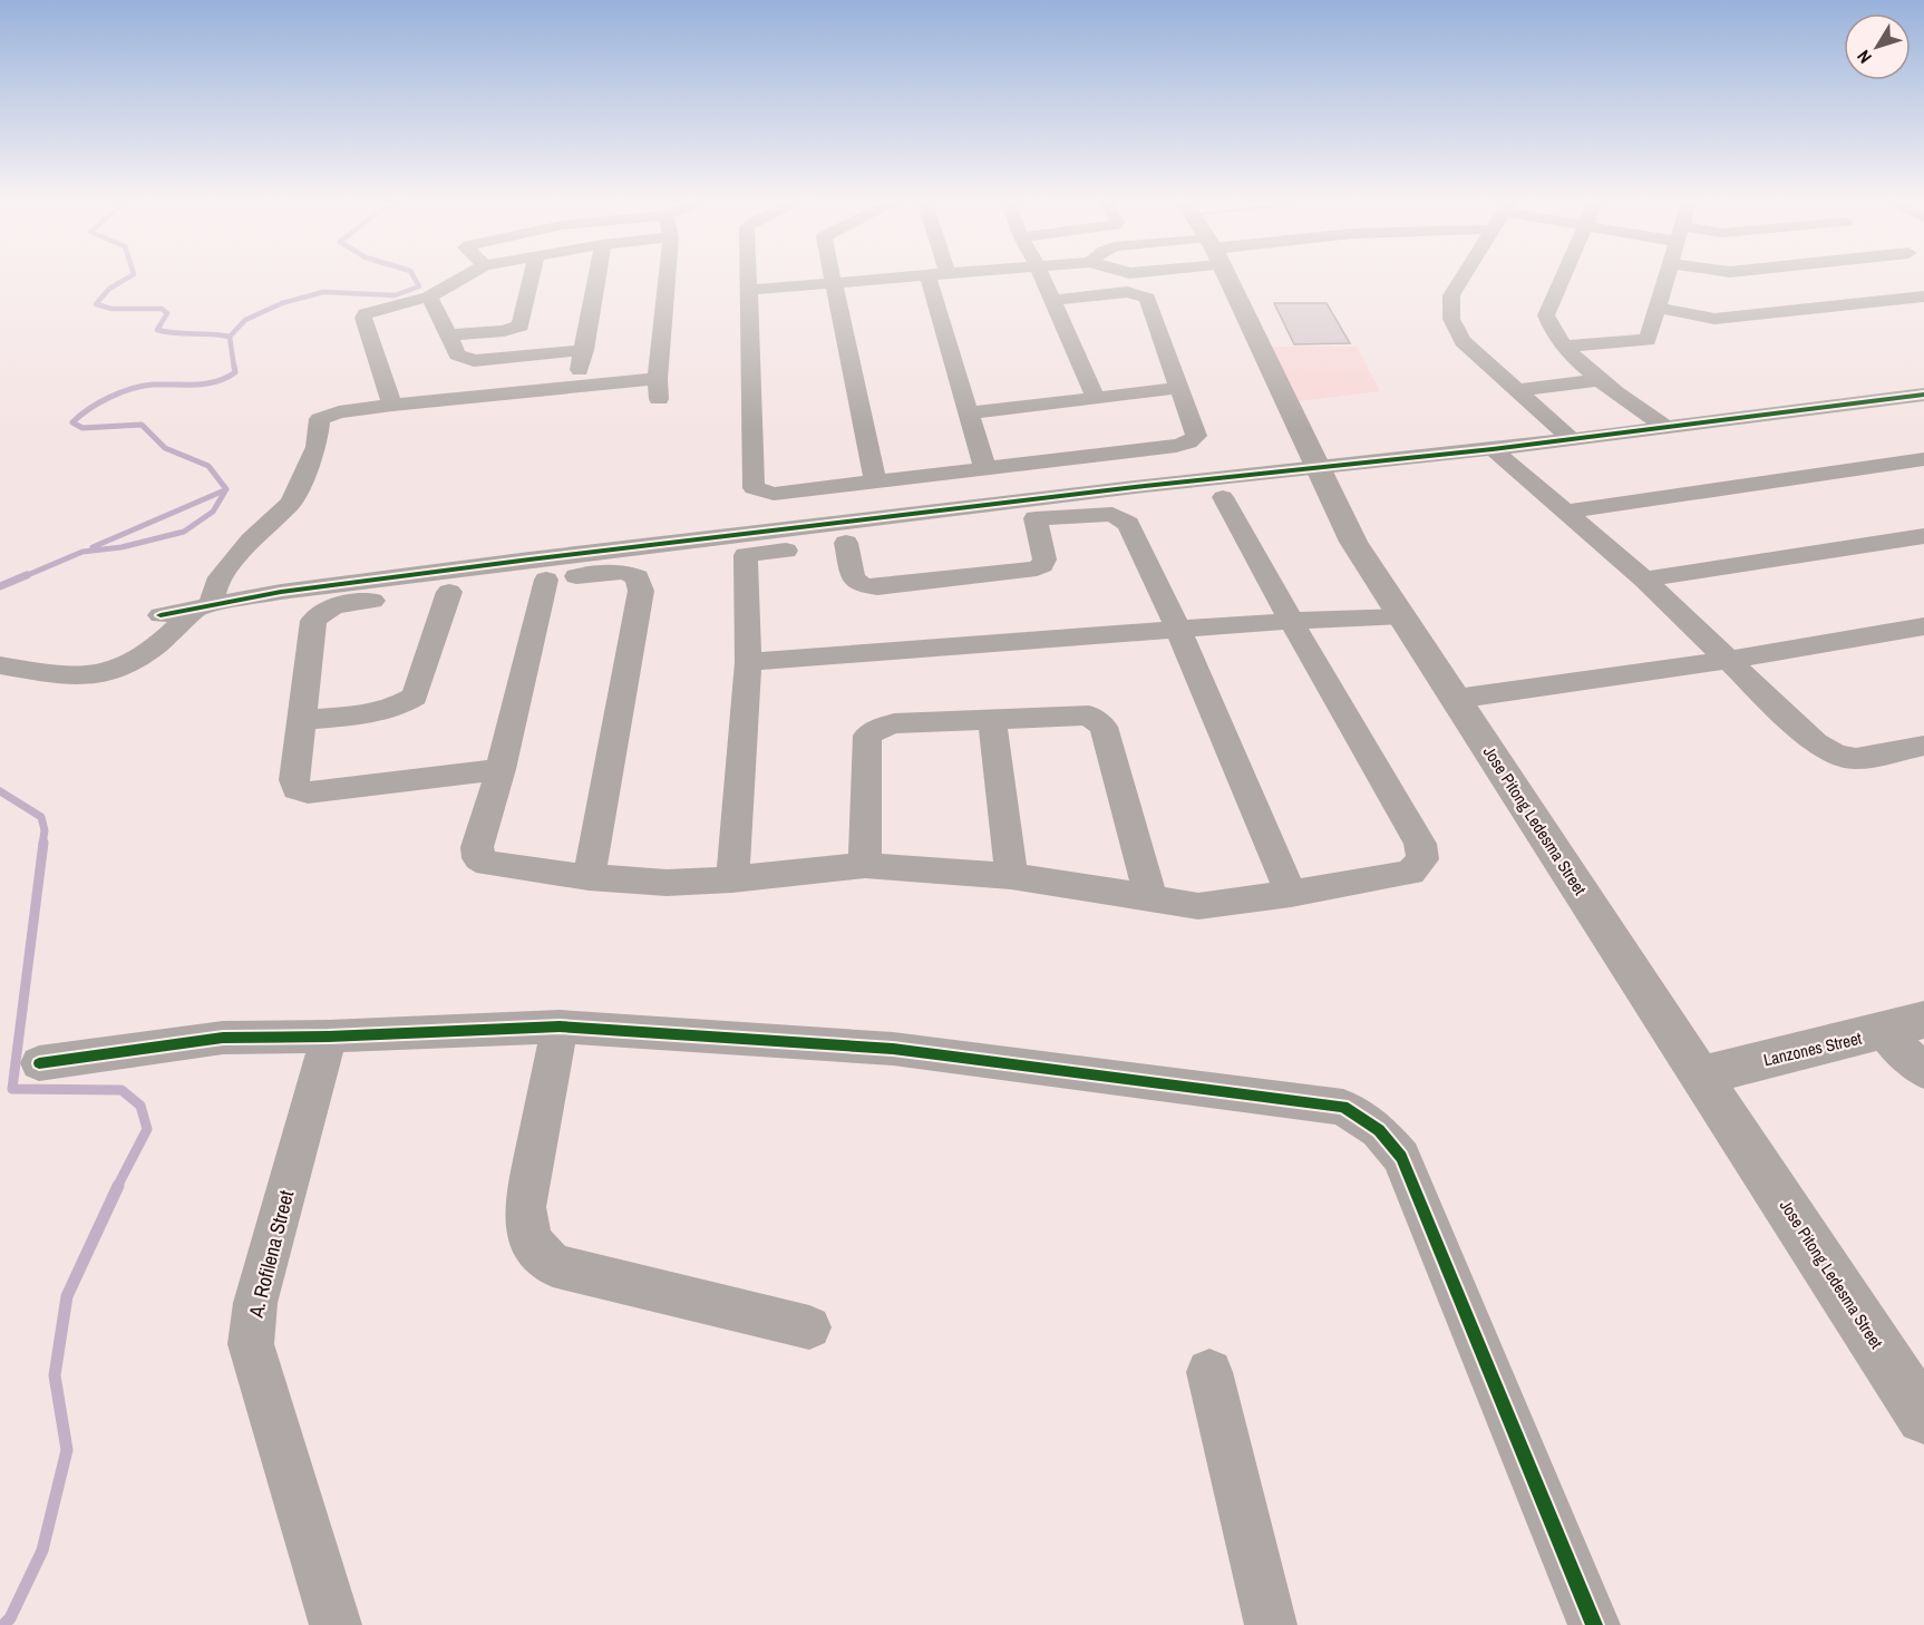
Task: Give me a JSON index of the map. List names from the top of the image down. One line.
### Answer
{"streets":{"main road":["Jose Pitong Ledesma Street","Lanzones Street"],"street":["A. Rofilena Street"]},"crossings":[["Jose Pitong Ledesma Street","Lanzones Street"]],"north":"bottom left"}
